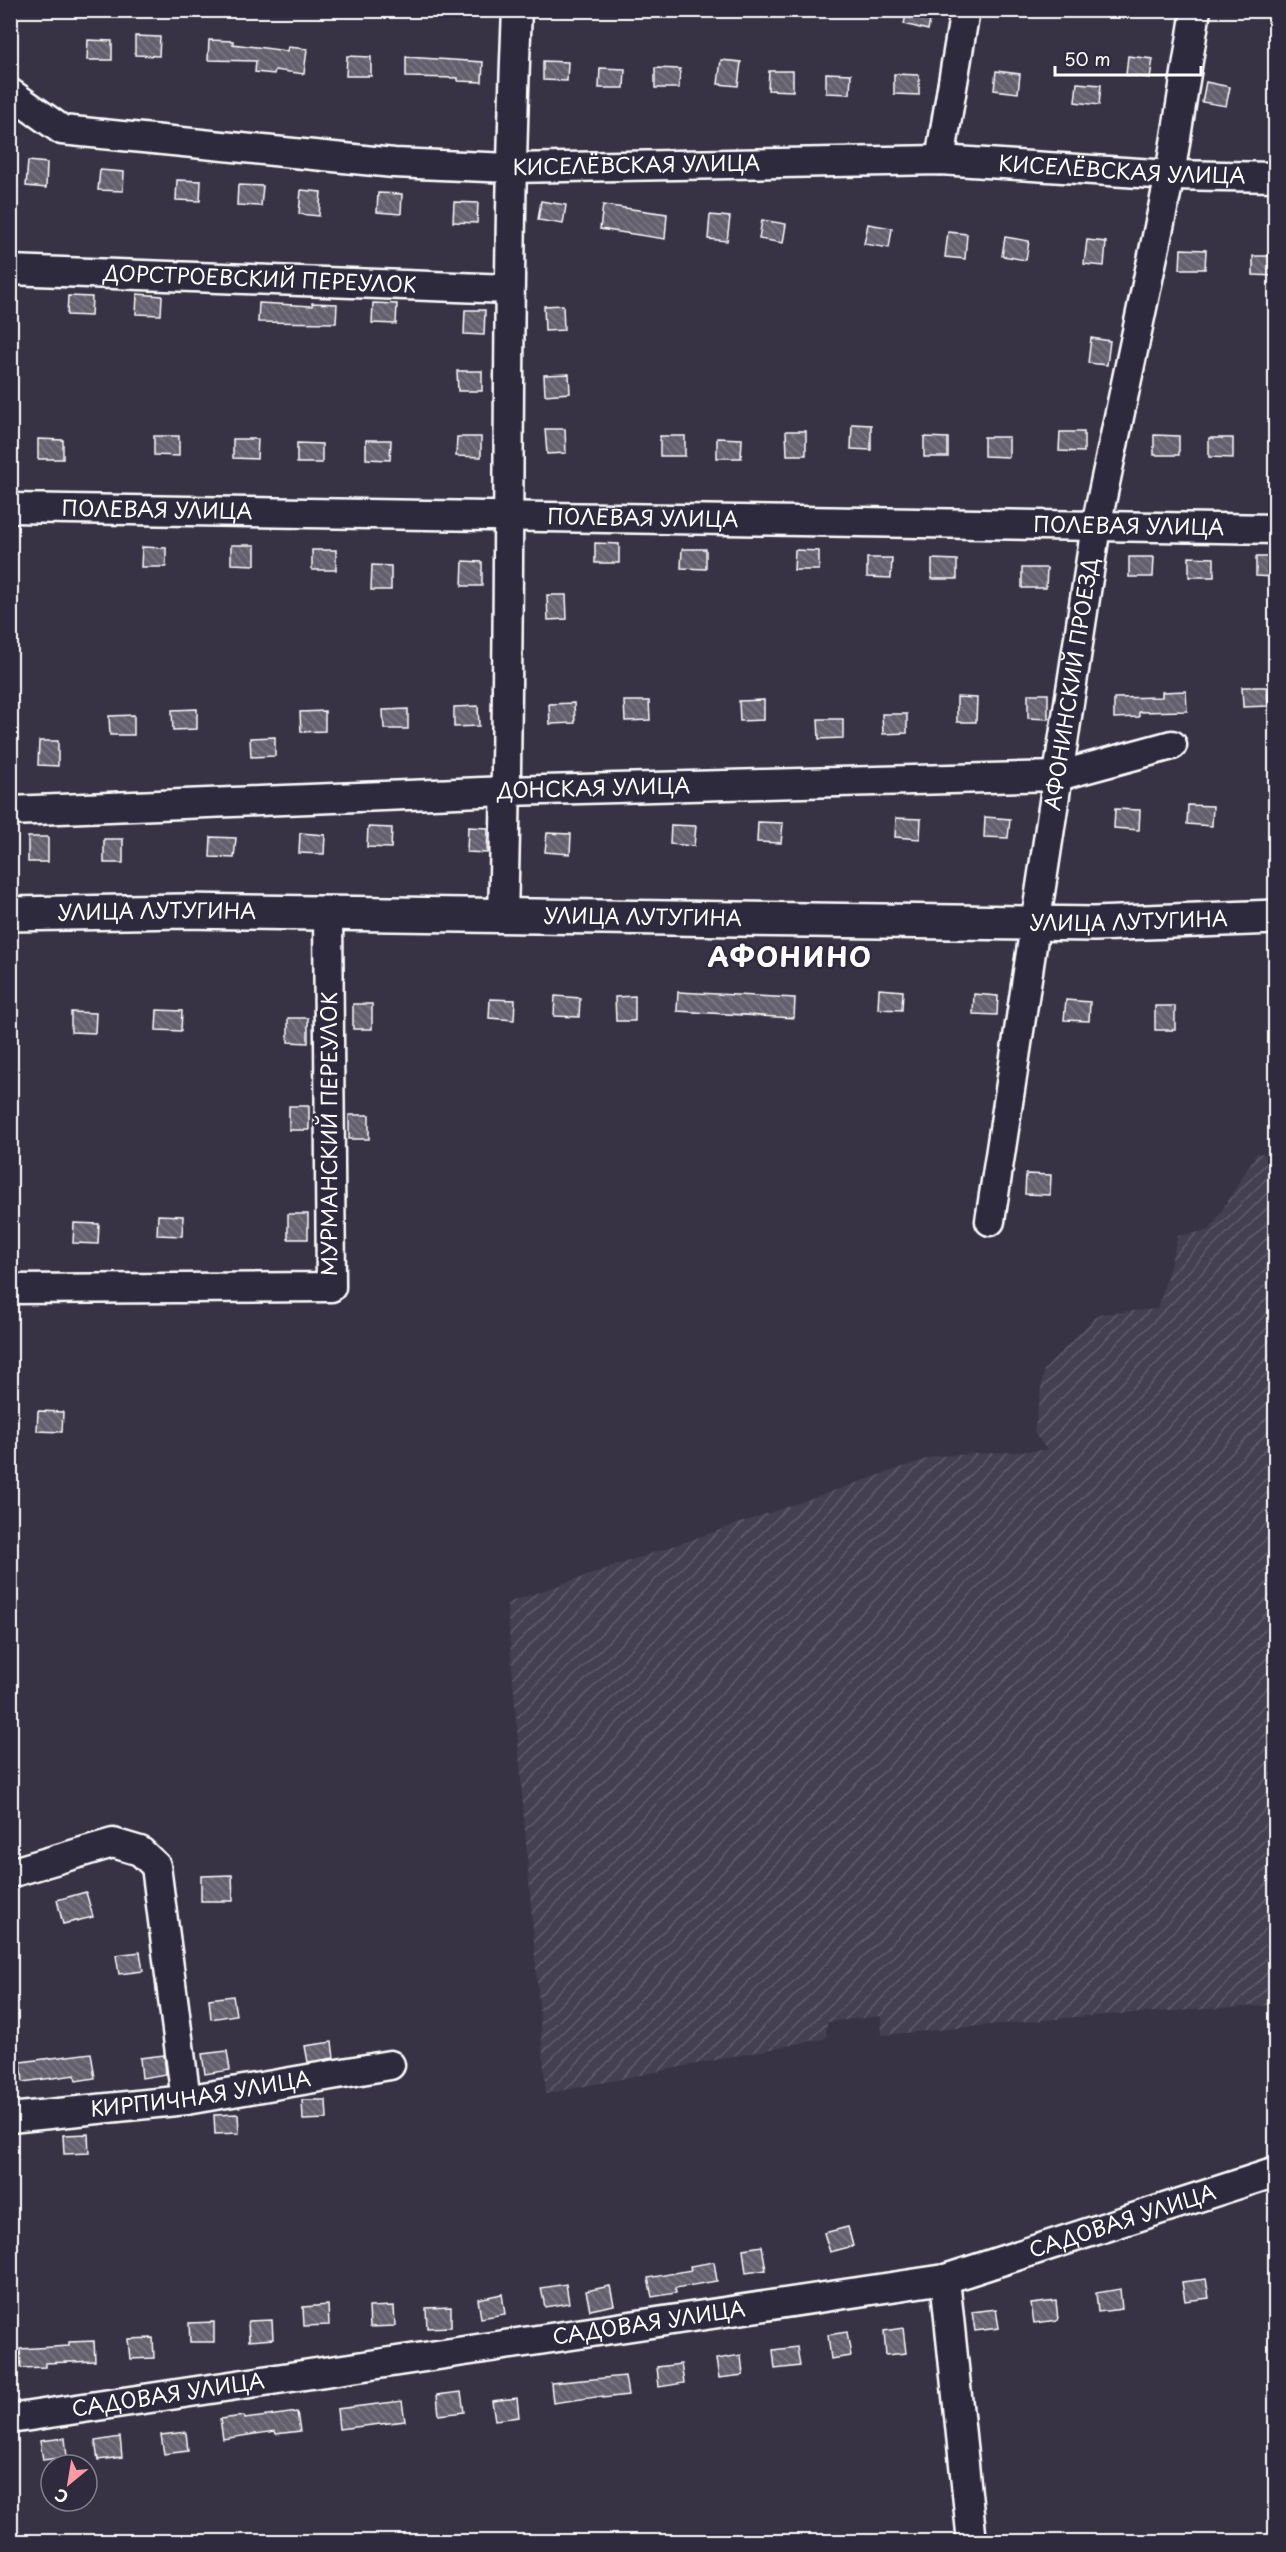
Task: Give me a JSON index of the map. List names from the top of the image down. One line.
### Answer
{"streets":{"main road":["УЛИЦА ЛУТУГИНА"],"street":["КИСЕЛЁВСКАЯ УЛИЦА","ДОРСТРОЕВСКИЙ ПЕРЕУЛОК","ПОЛЕВАЯ УЛИЦА","АФОНИНСКИЙ ПРОЕЗД","ДОНСКАЯ УЛИЦА","МУРМАНСКИЙ ПЕРЕУЛОК","КИРПИЧНАЯ УЛИЦА","САДОВАЯ УЛИЦА"]},"crossings":[["КИСЕЛЁВСКАЯ УЛИЦА","АФОНИНСКИЙ ПРОЕЗД"],["ПОЛЕВАЯ УЛИЦА","АФОНИНСКИЙ ПРОЕЗД"],["АФОНИНСКИЙ ПРОЕЗД","ДОНСКАЯ УЛИЦА"],["АФОНИНСКИЙ ПРОЕЗД","УЛИЦА ЛУТУГИНА"],["УЛИЦА ЛУТУГИНА","МУРМАНСКИЙ ПЕРЕУЛОК"]],"districts":["АФОНИНО"],"scale_bar":"50 m","north":"bottom left"}
